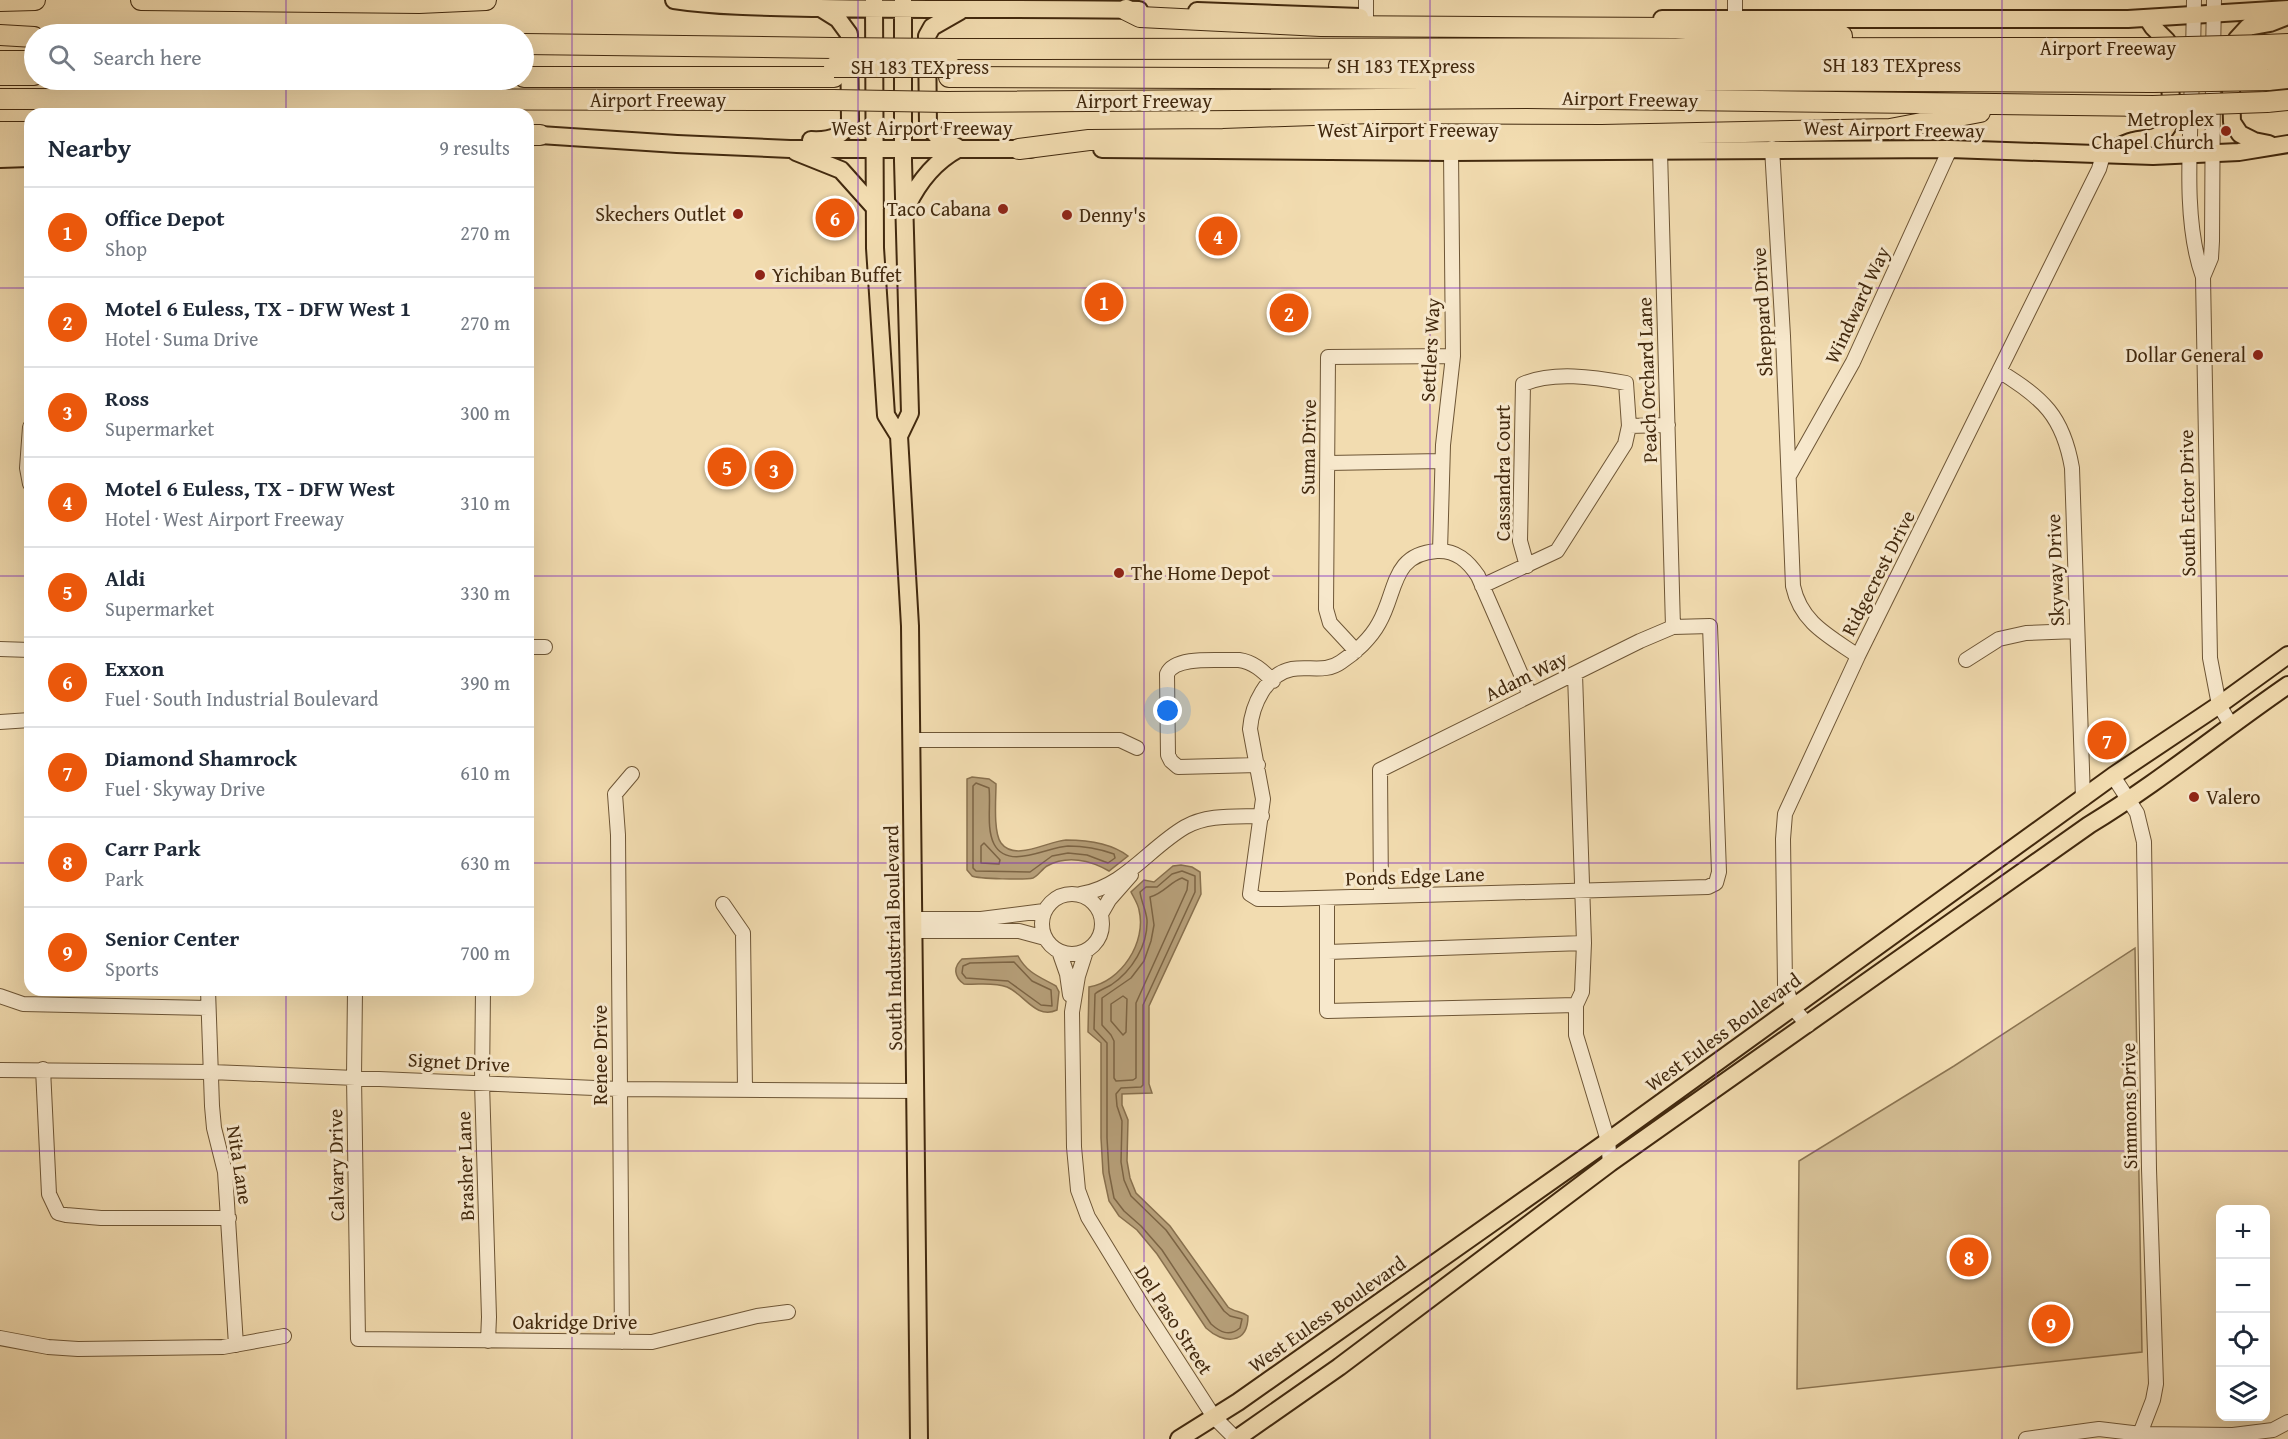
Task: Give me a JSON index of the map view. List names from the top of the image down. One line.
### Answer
{"streets":{"highway":["Airport Freeway","SH 183 TEXpress"],"main road":["West Airport Freeway","South Industrial Boulevard","West Euless Boulevard"],"street":["Windward Way","Sheppard Drive","Settlers Way","Peach Orchard Lane","Suma Drive","Cassandra Court","South Ector Drive","Skyway Drive","Ridgecrest Drive","Adam Way","Ponds Edge Lane","Renee Drive","Signet Drive","Simmons Drive","Nita Lane","Calvary Drive","Brasher Lane","Del Paso Street","Oakridge Drive"]},"crossings":[["Airport Freeway","SH 183 TEXpress"],["West Airport Freeway","Windward Way"],["West Airport Freeway","Sheppard Drive"],["West Airport Freeway","Settlers Way"],["West Airport Freeway","Peach Orchard Lane"],["West Airport Freeway","South Ector Drive"],["West Airport Freeway","Ridgecrest Drive"],["West Airport Freeway","South Industrial Boulevard"],["Windward Way","Sheppard Drive"],["Sheppard Drive","Ridgecrest Drive"],["Settlers Way","Suma Drive"],["Peach Orchard Lane","Adam Way"],["Peach Orchard Lane","Ponds Edge Lane"],["South Ector Drive","West Euless Boulevard"],["Skyway Drive","Ridgecrest Drive"],["Skyway Drive","West Euless Boulevard"],["Ridgecrest Drive","West Euless Boulevard"],["Adam Way","Ponds Edge Lane"],["South Industrial Boulevard","Signet Drive"],["West Euless Boulevard","Simmons Drive"],["West Euless Boulevard","Del Paso Street"],["Renee Drive","Signet Drive"],["Renee Drive","Oakridge Drive"],["Signet Drive","Nita Lane"],["Signet Drive","Calvary Drive"],["Signet Drive","Brasher Lane"],["Calvary Drive","Oakridge Drive"],["Brasher Lane","Oakridge Drive"]],"places":["Metroplex Chapel Church","Taco Cabana","Skechers Outlet","Denny's","Yichiban Buffet","Dollar General","The Home Depot","Valero"],"page":{"search":"Search here","heading":["Nearby","9 results"],"list":[{"mark":"1","name":"Office Depot","note":"Shop","value":"270 m"},{"mark":"2","name":"Motel 6 Euless, TX - DFW West 1","note":"Hotel · Suma Drive","value":"270 m"},{"mark":"3","name":"Ross","note":"Supermarket","value":"300 m"},{"mark":"4","name":"Motel 6 Euless, TX - DFW West","note":"Hotel · West Airport Freeway","value":"310 m"},{"mark":"5","name":"Aldi","note":"Supermarket","value":"330 m"},{"mark":"6","name":"Exxon","note":"Fuel · South Industrial Boulevard","value":"390 m"},{"mark":"7","name":"Diamond Shamrock","note":"Fuel · Skyway Drive","value":"610 m"},{"mark":"8","name":"Carr Park","note":"Park","value":"630 m"},{"mark":"9","name":"Senior Center","note":"Sports","value":"700 m"}],"pins":["6","4","1","2","5","3","7","8","9"],"map_buttons":["+","−"]}}
